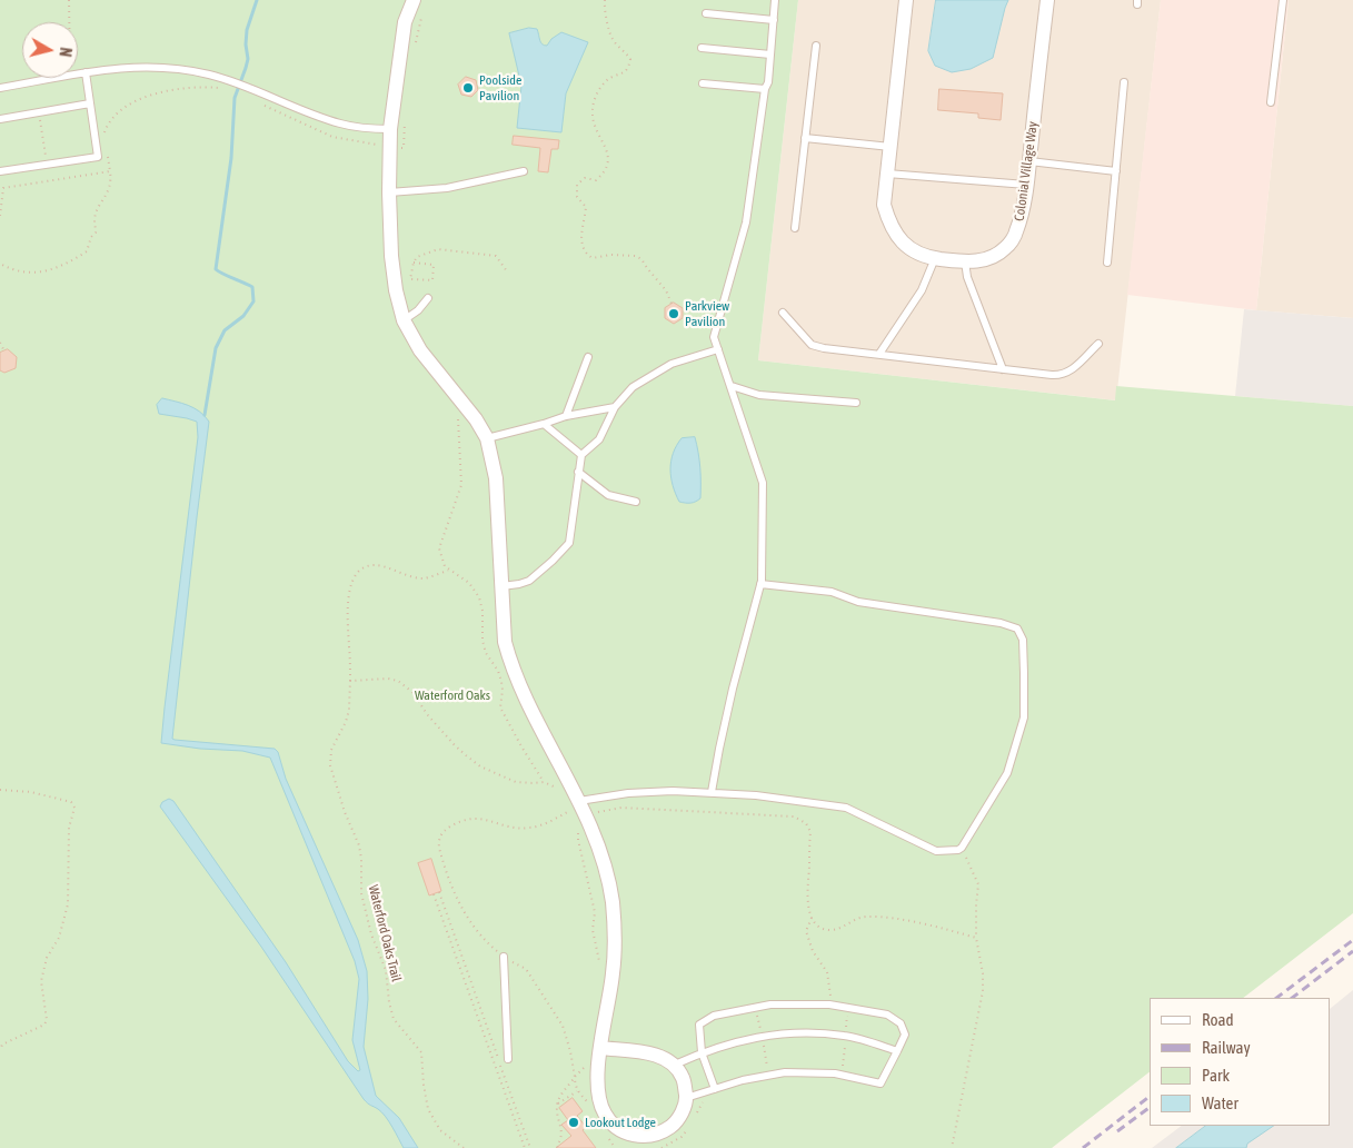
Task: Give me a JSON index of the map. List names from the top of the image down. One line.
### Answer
{"streets":{"street":["Colonial Village Way"],"path":["Waterford Oaks Trail"]},"parks":["Waterford Oaks"],"places":["Poolside Pavilion","Parkview Pavilion","Lookout Lodge"],"legend":["Road","Railway","Park","Water"],"north":"right"}
